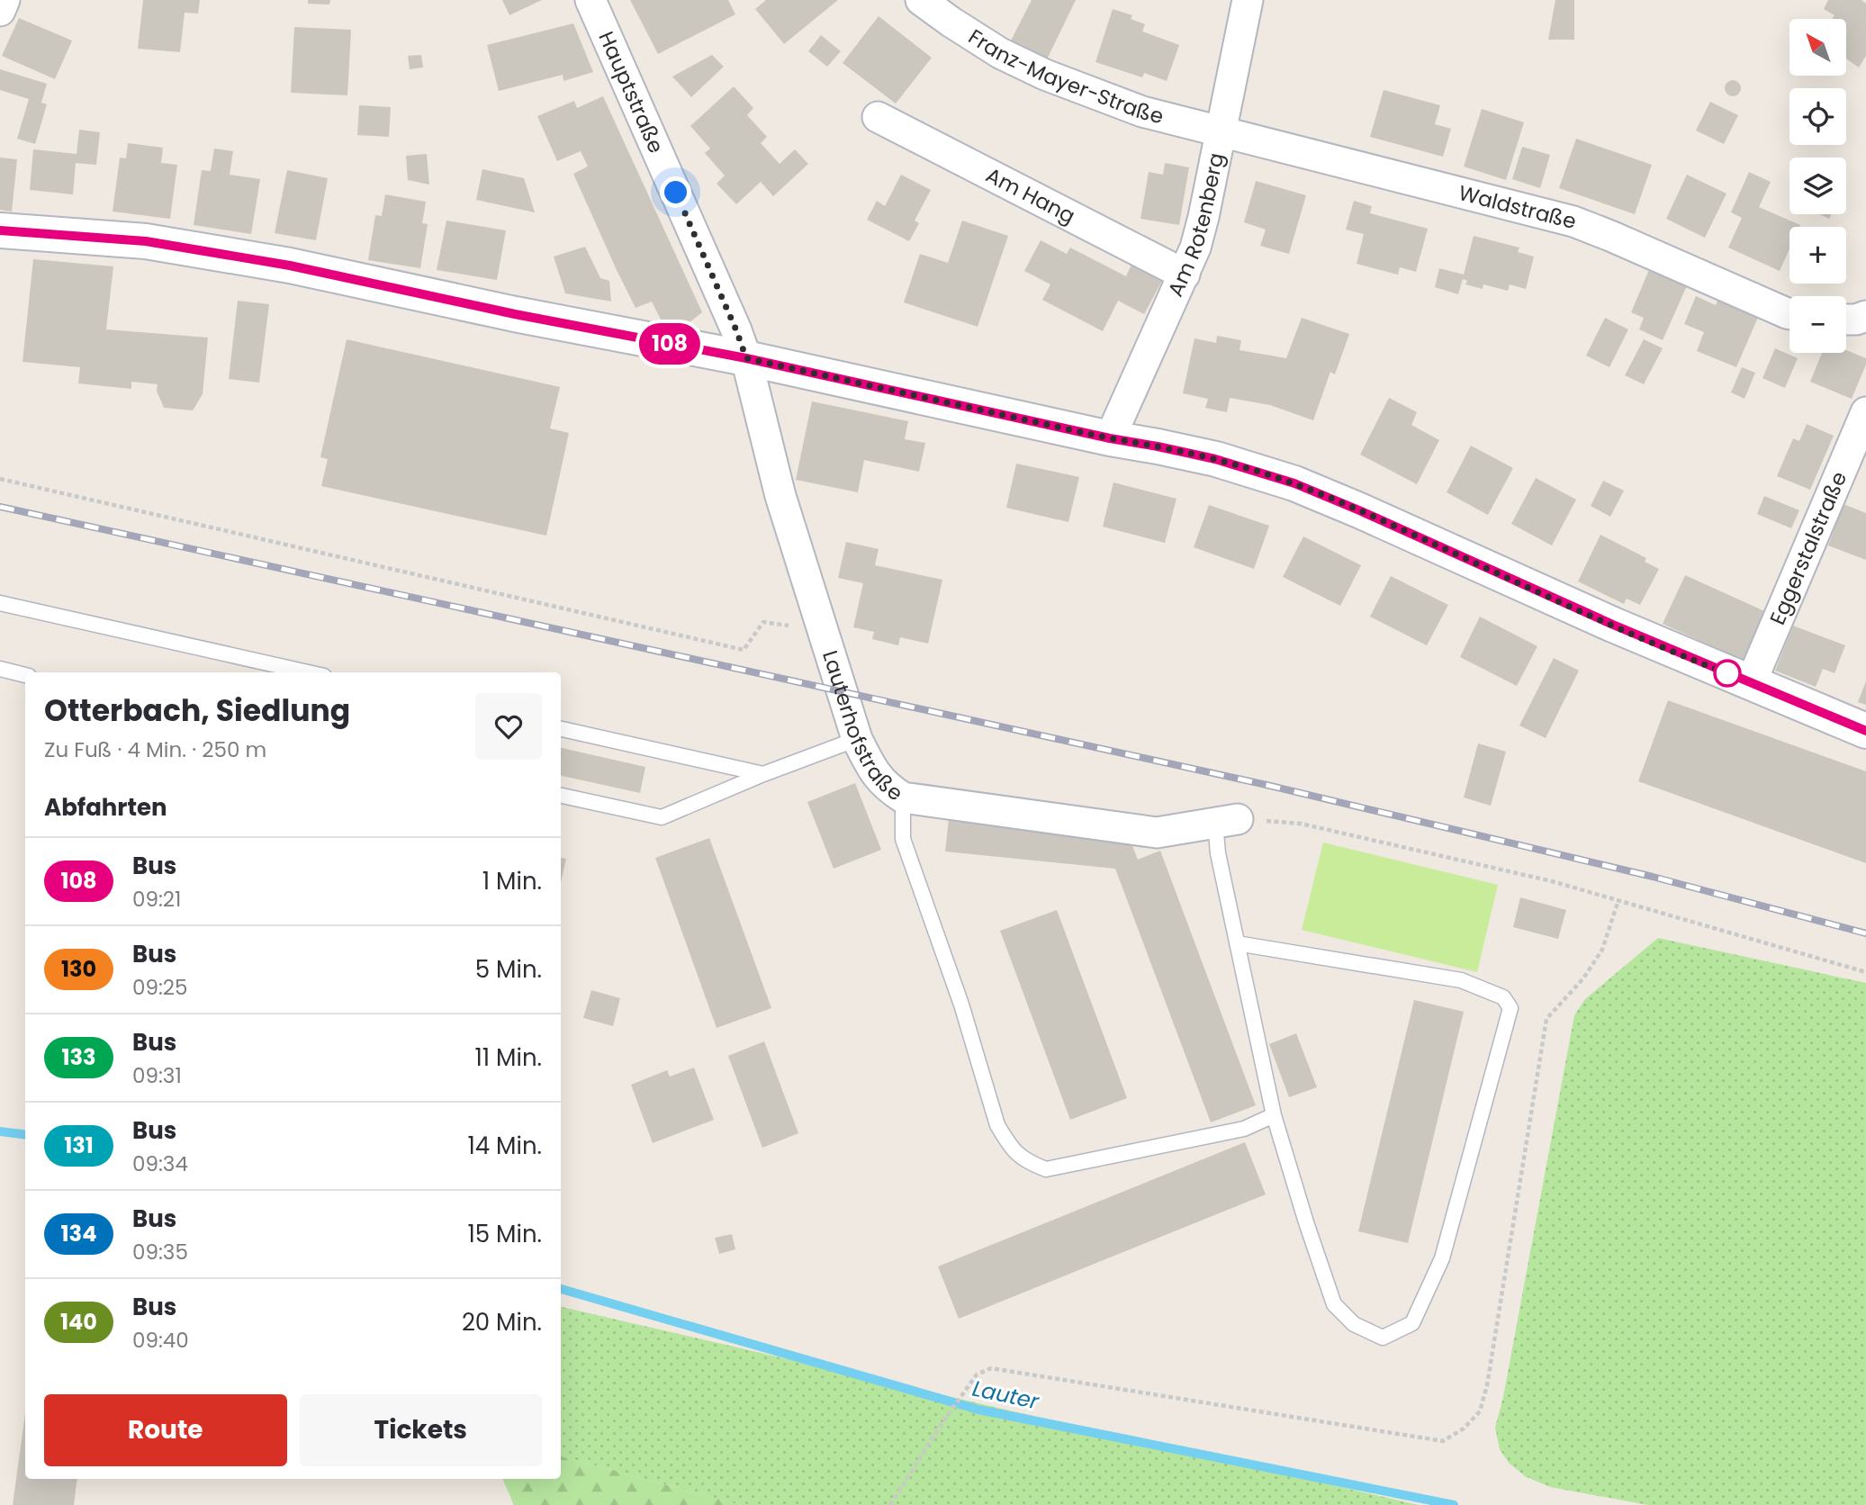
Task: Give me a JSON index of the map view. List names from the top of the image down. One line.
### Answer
{"streets":{"street":["Franz-Mayer-Straße","Hauptstraße","Am Hang","Waldstraße","Am Rotenberg","Eggerstalstraße","Lauterhofstraße"]},"crossings":[["Franz-Mayer-Straße","Waldstraße"],["Franz-Mayer-Straße","Am Rotenberg"],["Hauptstraße","Lauterhofstraße"],["Am Hang","Am Rotenberg"],["Waldstraße","Am Rotenberg"]],"water":["Lauter"],"lines":["bus line 108"],"north":"top left","page":{"on_map":"108","map_buttons":["+","−"],"heading":[["Otterbach, Siedlung","Zu Fuß · 4 Min. · 250 m"],"Abfahrten"],"list":[{"mark":"108","name":"Bus","note":"09:21","value":"1 Min."},{"mark":"130","name":"Bus","note":"09:25","value":"5 Min."},{"mark":"133","name":"Bus","note":"09:31","value":"11 Min."},{"mark":"131","name":"Bus","note":"09:34","value":"14 Min."},{"mark":"134","name":"Bus","note":"09:35","value":"15 Min."},{"mark":"140","name":"Bus","note":"09:40","value":"20 Min."}],"buttons":["Route","Tickets"]}}
